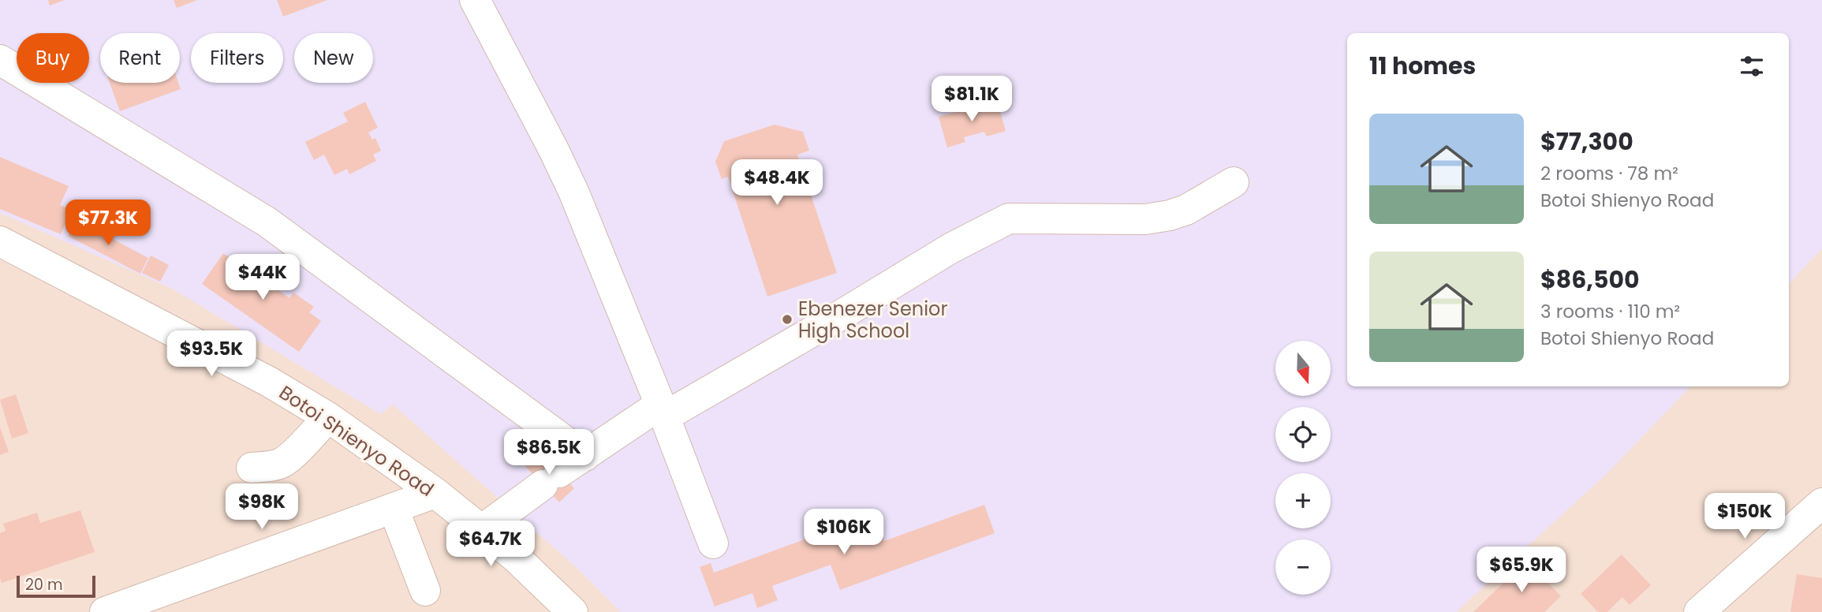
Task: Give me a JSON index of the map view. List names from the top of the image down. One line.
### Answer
{"streets":{"street":["Botoi Shienyo Road"]},"places":["Ebenezer Senior High School"],"scale_bar":"20 m","north":"bottom","page":{"chip":["Buy","Rent","Filters","New"],"heading":"11 homes","price":["$81.1K","$48.4K","$77.3K","$44K","$93.5K","$86.5K","$98K","$150K","$106K","$64.7K","$65.9K"],"list":[{"name":"$77,300","note":"2 rooms · 78 m² · Botoi Shienyo Road"},{"name":"$86,500","note":"3 rooms · 110 m² · Botoi Shienyo Road"}],"map_buttons":["+","−"],"scale":"20 m"}}
